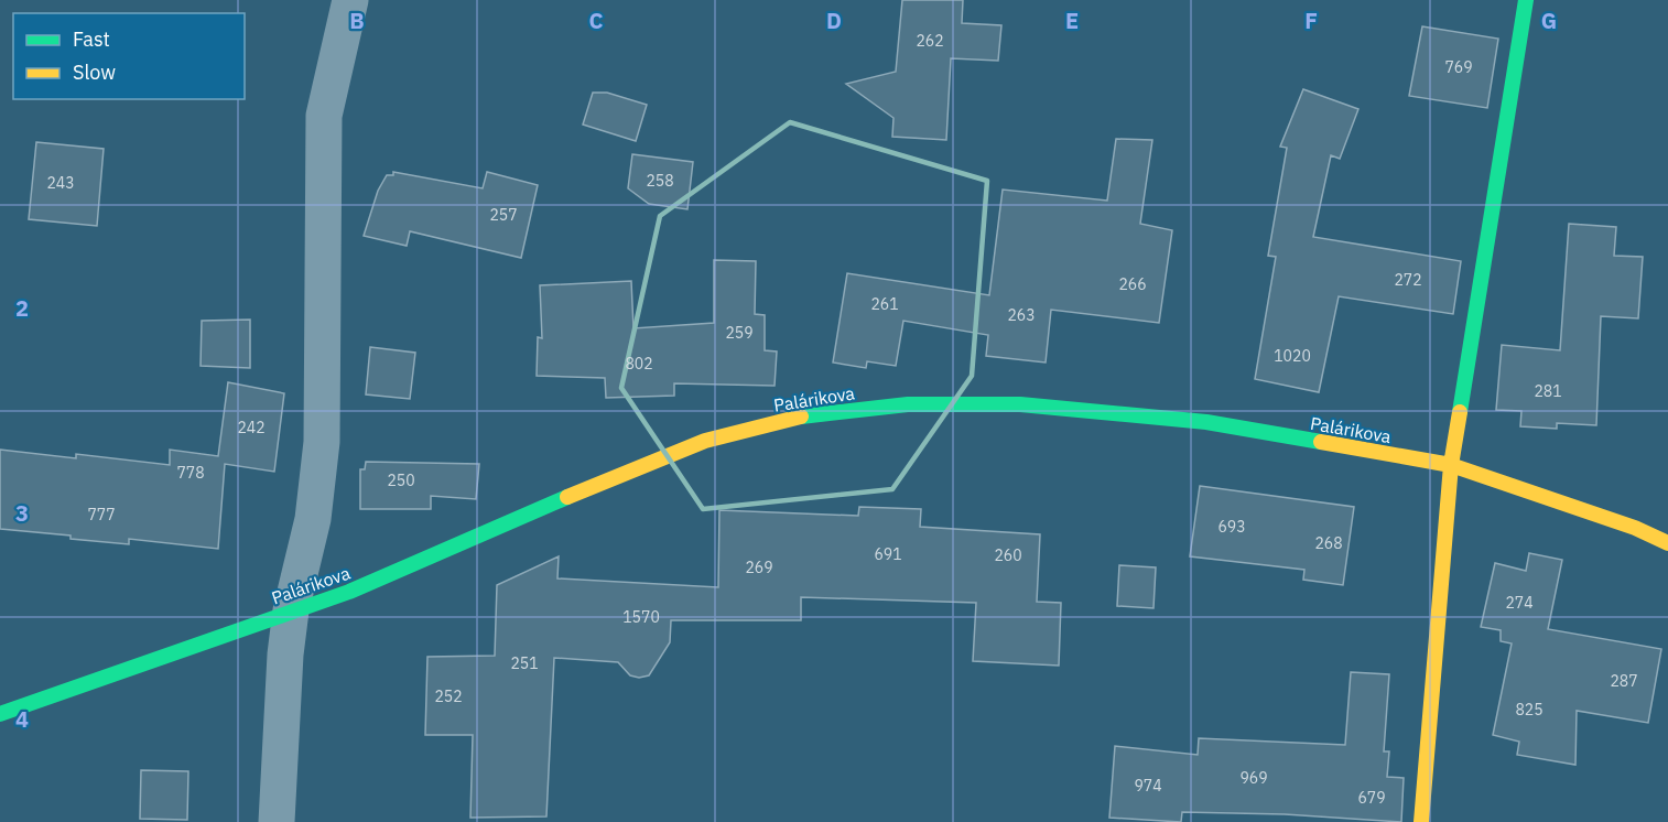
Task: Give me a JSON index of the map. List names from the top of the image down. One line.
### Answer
{"streets":{"main road":["Palárikova"]},"house_numbers":["262","769","258","243","257","272","266","261","263","259","1020","802","281","242","778","250","777","693","268","691","260","269","274","1570","251","287","252","825","969","974","679"],"legend":["Fast","Slow"],"grid":{"columns":["B","C","D","E","F","G"],"rows":["2","3","4"]}}
